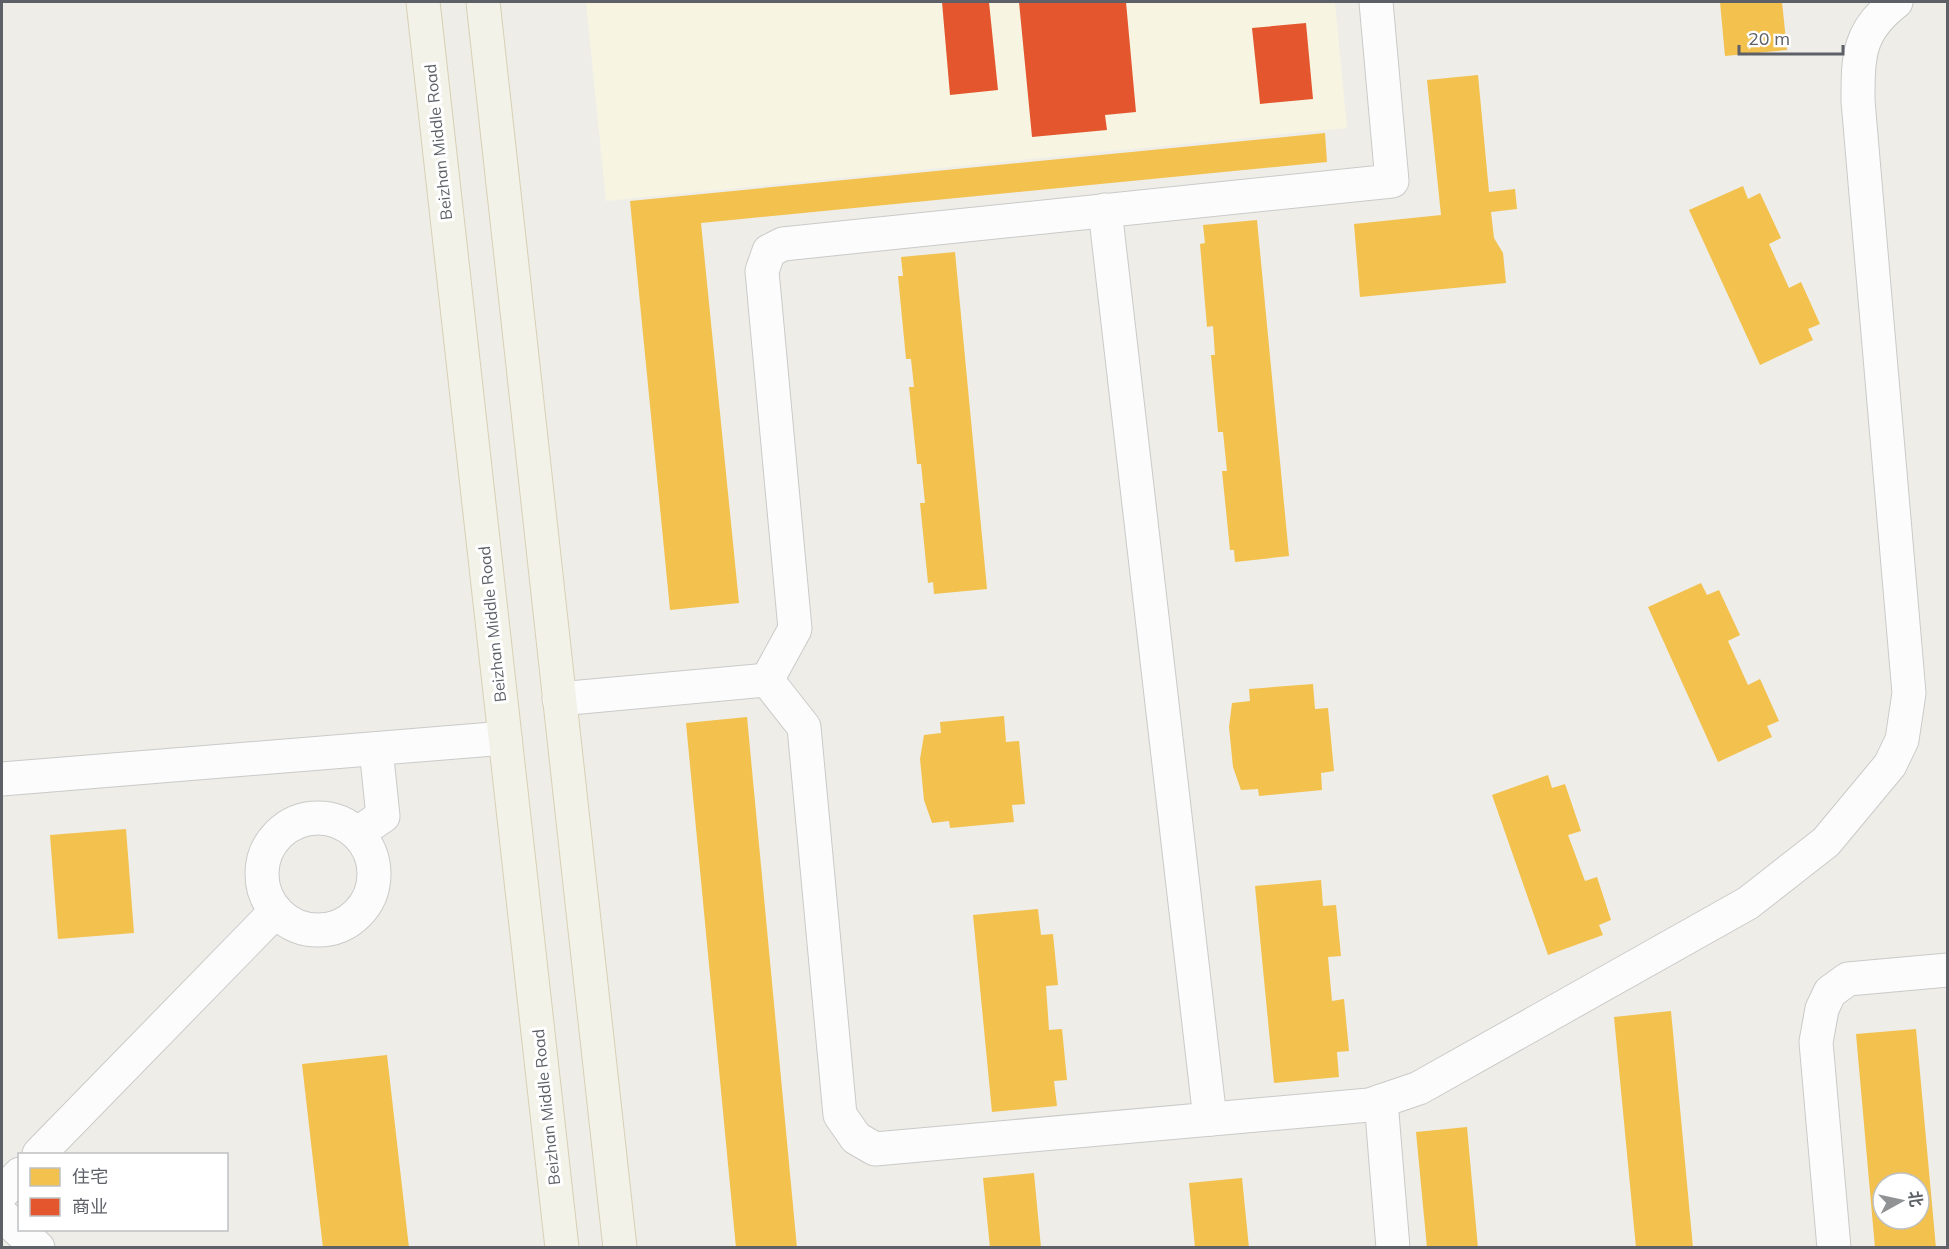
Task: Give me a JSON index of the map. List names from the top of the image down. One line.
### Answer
{"streets":{"main road":["Beizhan Middle Road"]},"legend":["住宅","商业"],"scale_bar":"20 m","north":"right"}
